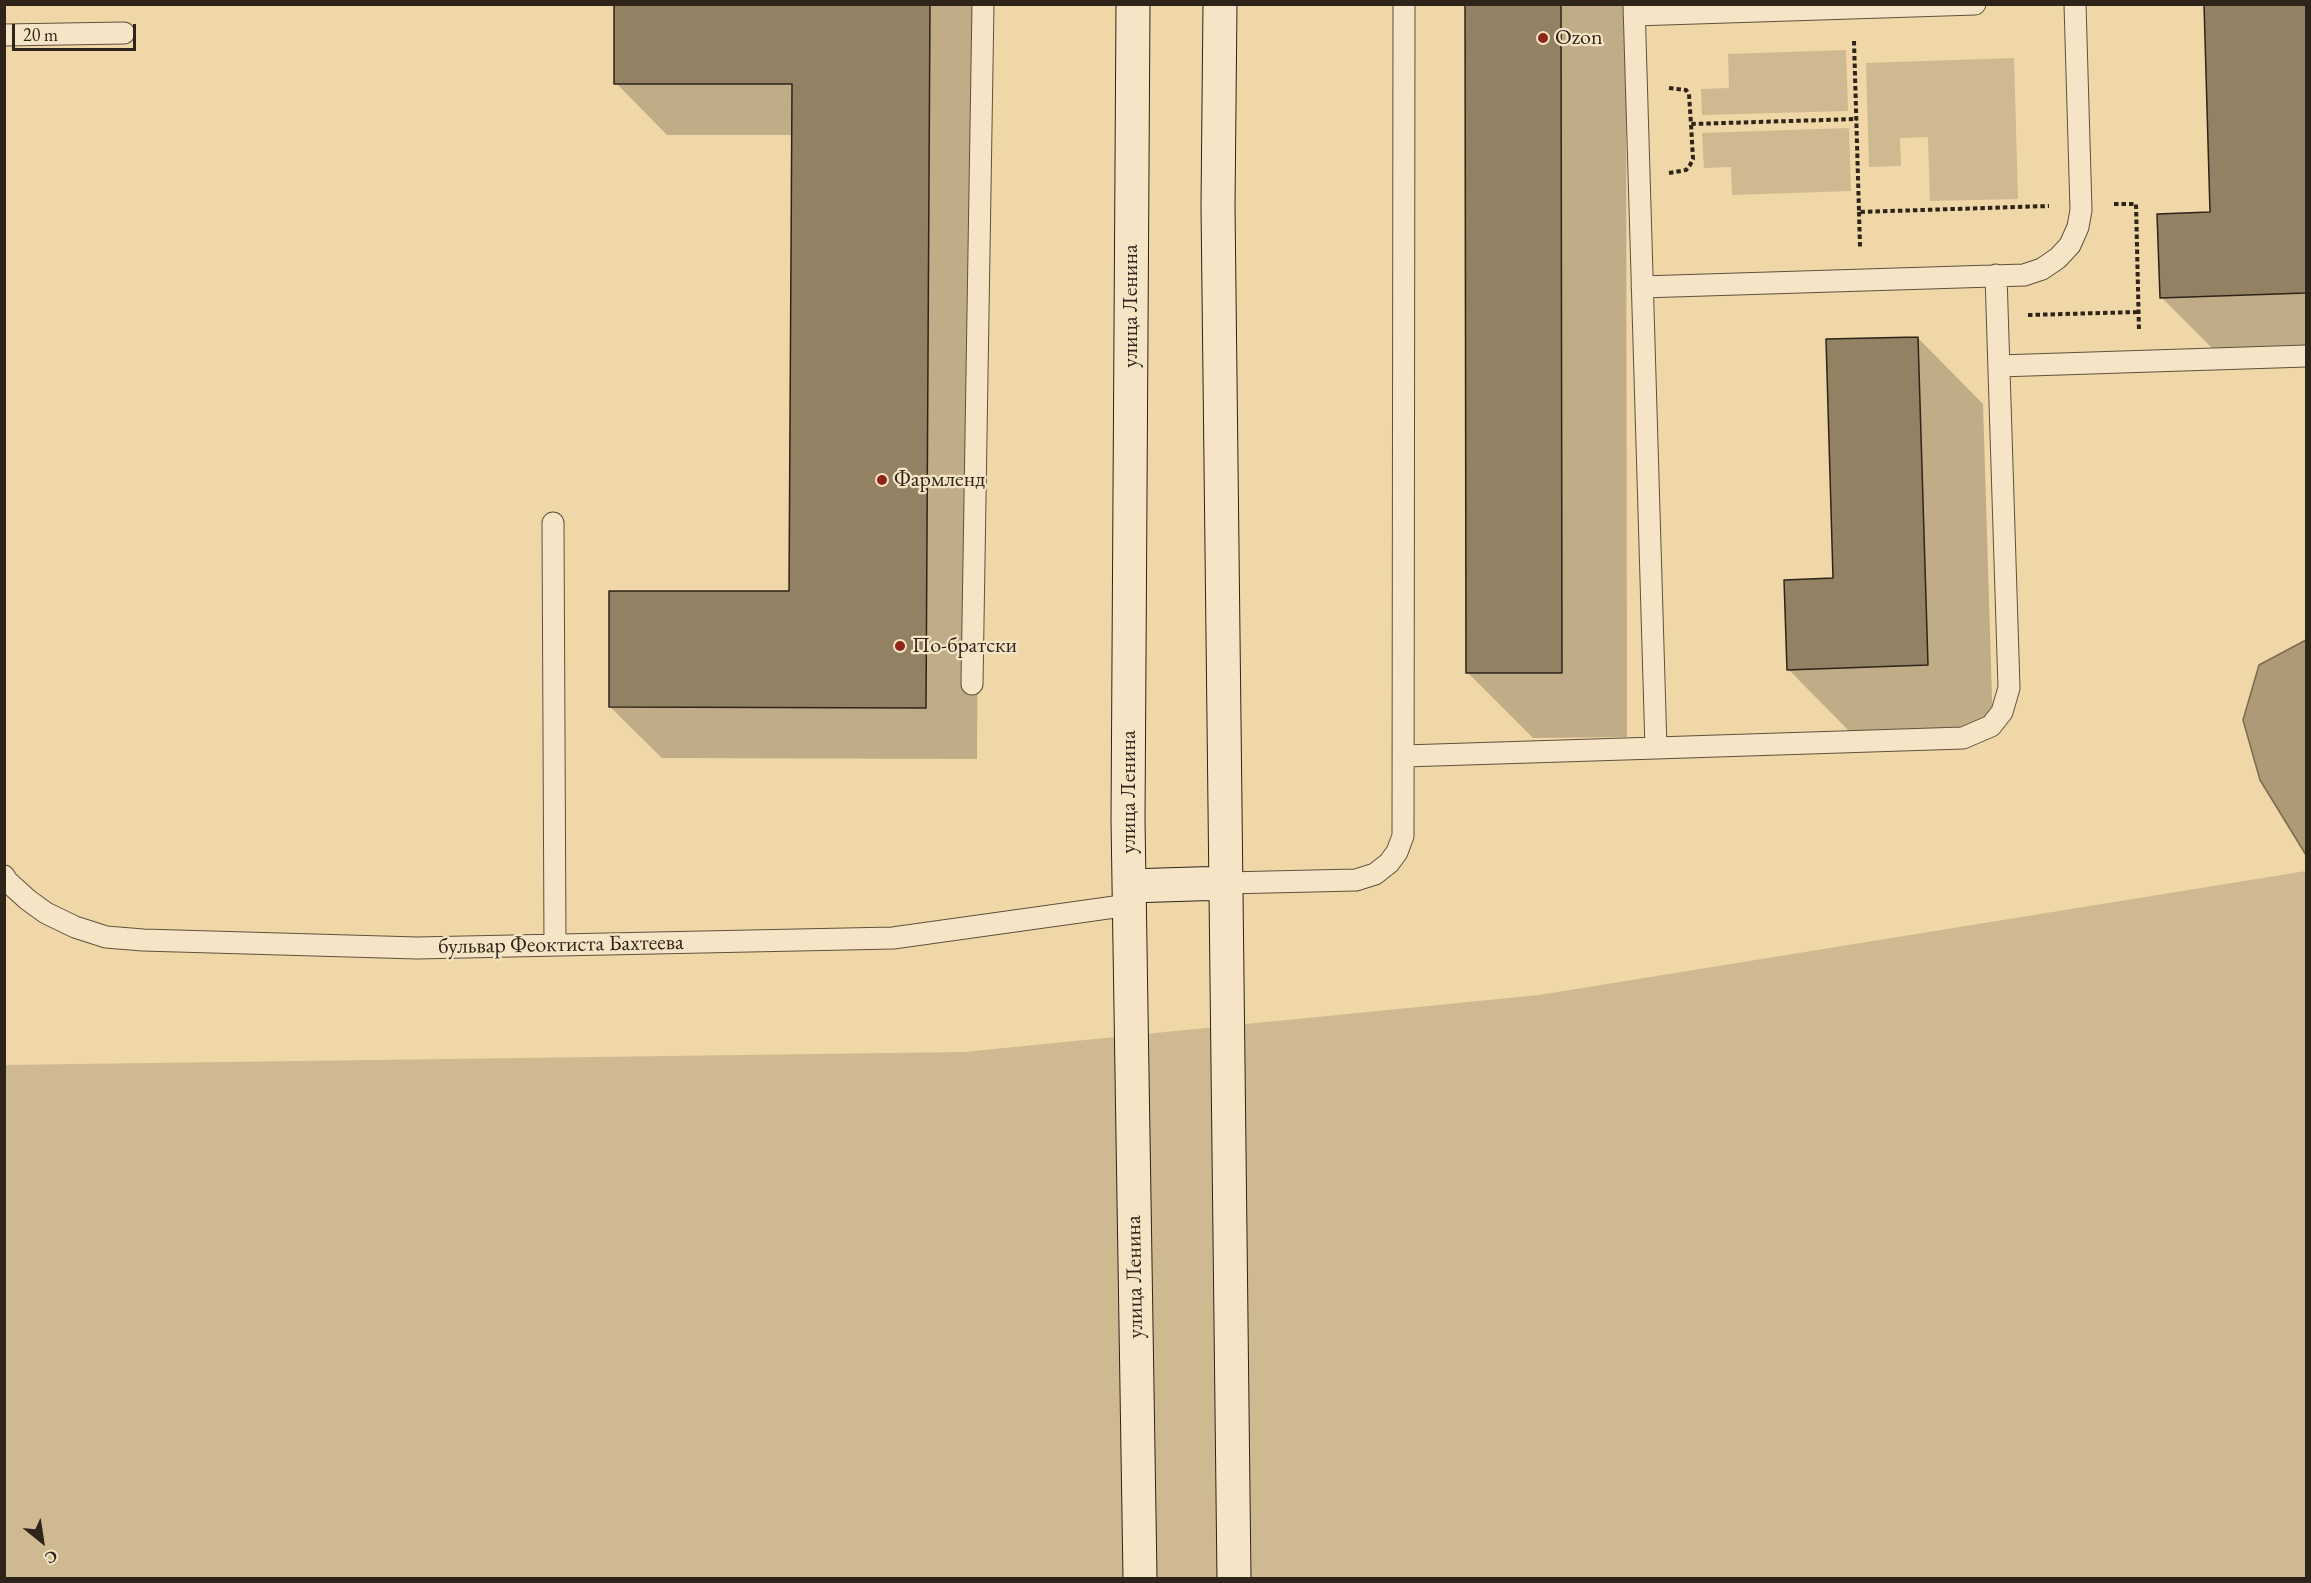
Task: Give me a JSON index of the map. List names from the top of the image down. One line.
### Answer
{"streets":{"street":["улица Ленина"],"lane":["бульвар Феоктиста Бахтеева"]},"crossings":[["улица Ленина","бульвар Феоктиста Бахтеева"]],"places":["Ozon","Фармленд","По-братски"],"scale_bar":"20 m","north":"bottom right"}
